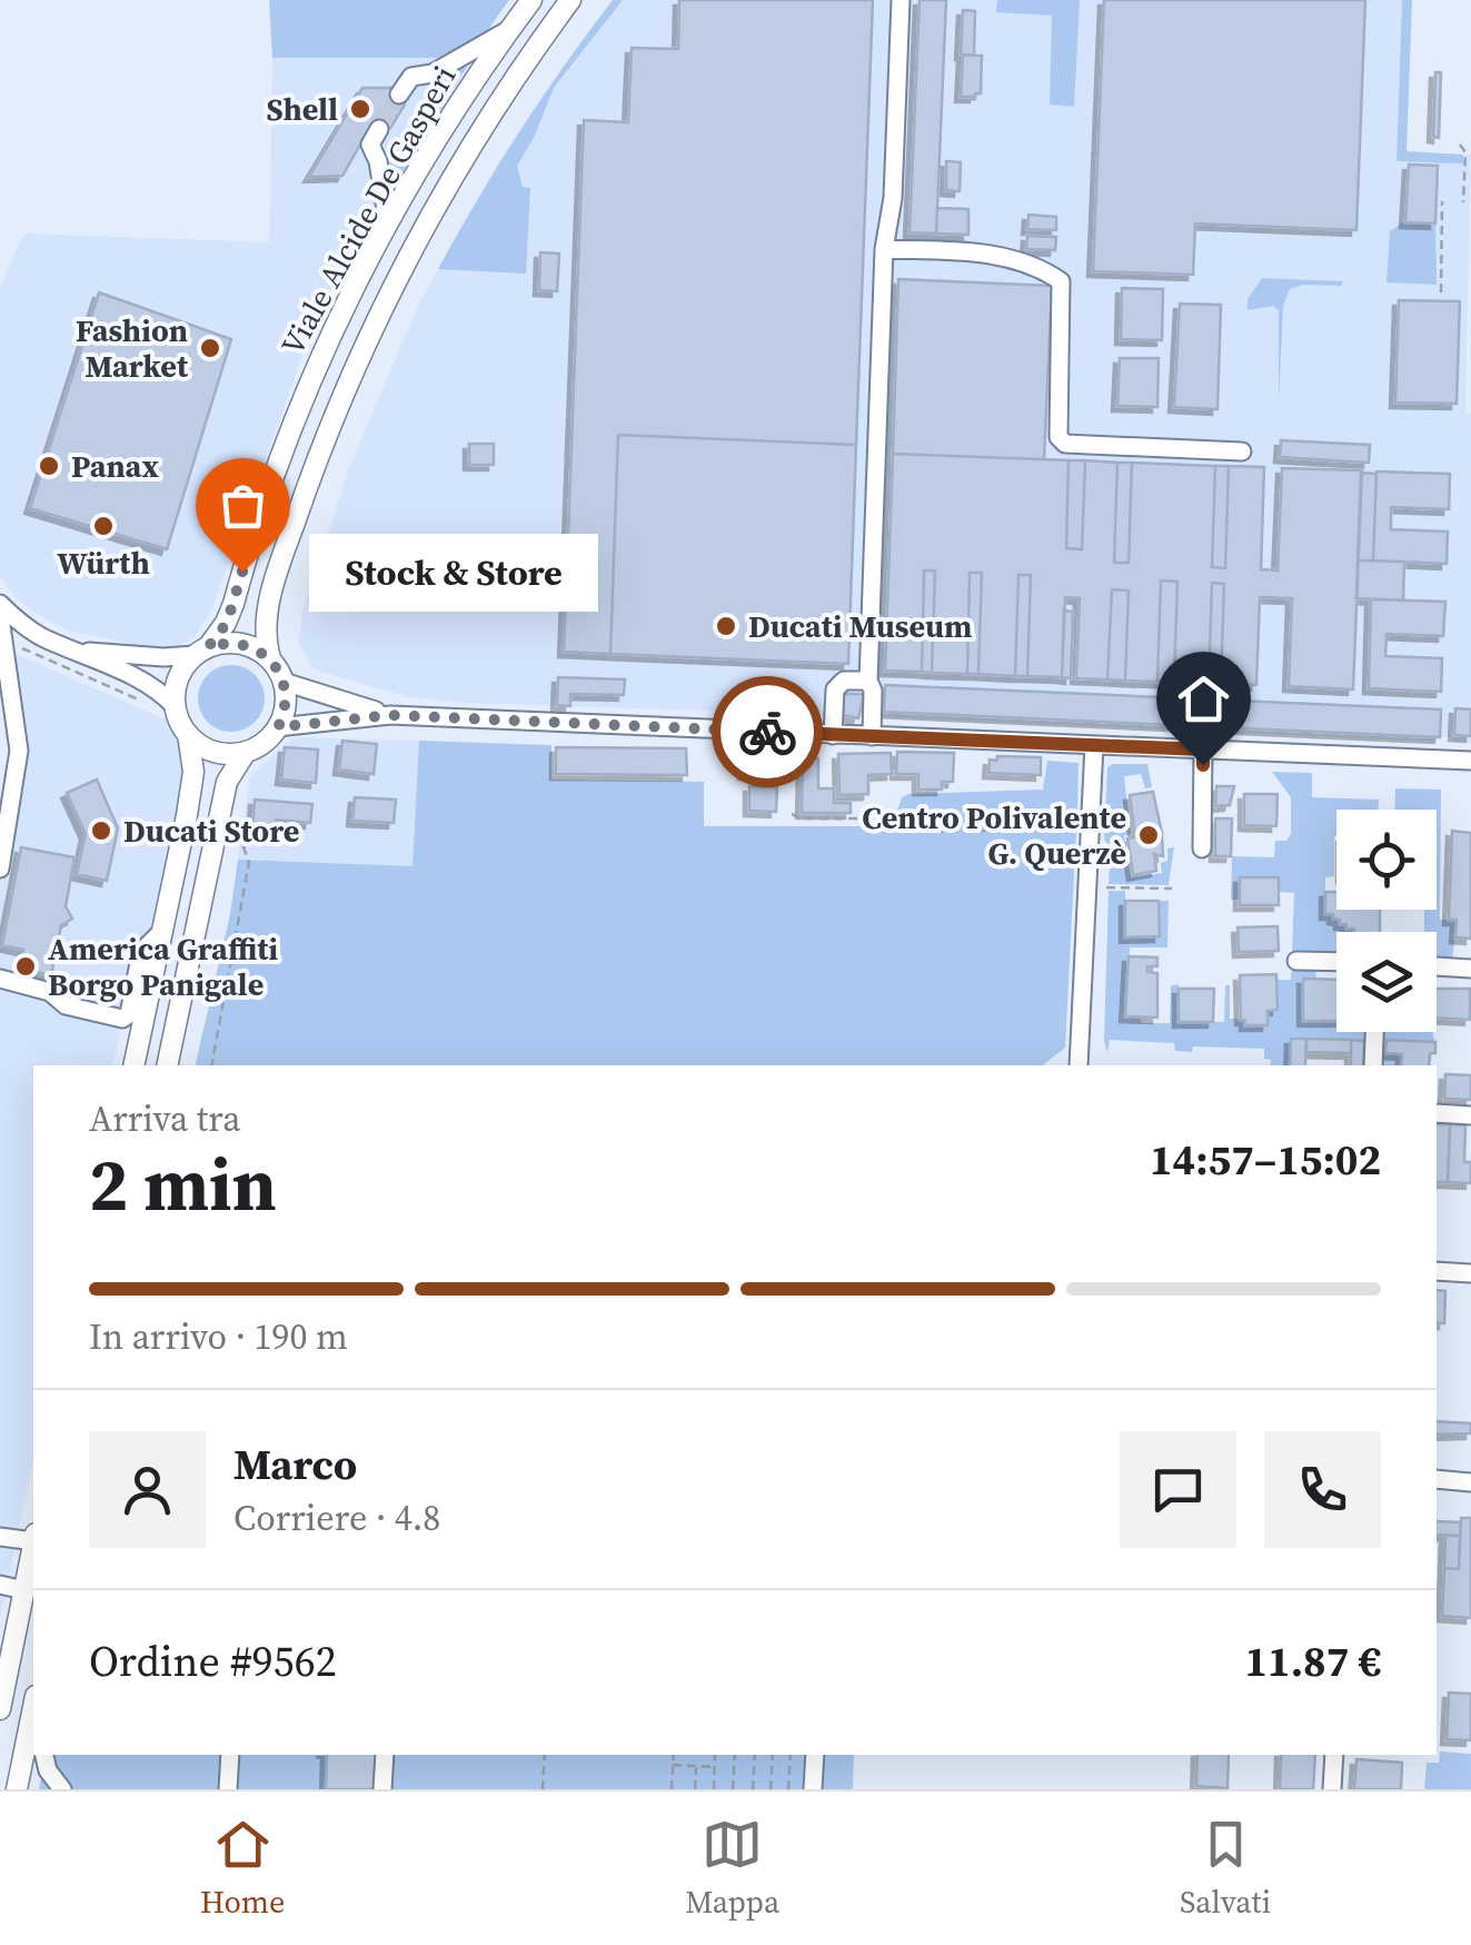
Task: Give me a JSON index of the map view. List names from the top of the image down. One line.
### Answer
{"streets":{"main road":["Viale Alcide De Gasperi"]},"places":["Shell","Fashion Market","Panax","Würth","Stock & Store","Ducati Museum","Ducati Store","Centro Polivalente G. Querzè","America Graffiti Borgo Panigale"],"page":{"bubble":"Stock & Store","heading":["2 min","Arriva tra","14:57–15:02"],"panel":["Marco","Corriere · 4.8","Ordine #9562","11.87 €"],"bar":"In arrivo · 190 m","tabs":["Home","Mappa","Salvati"]}}
